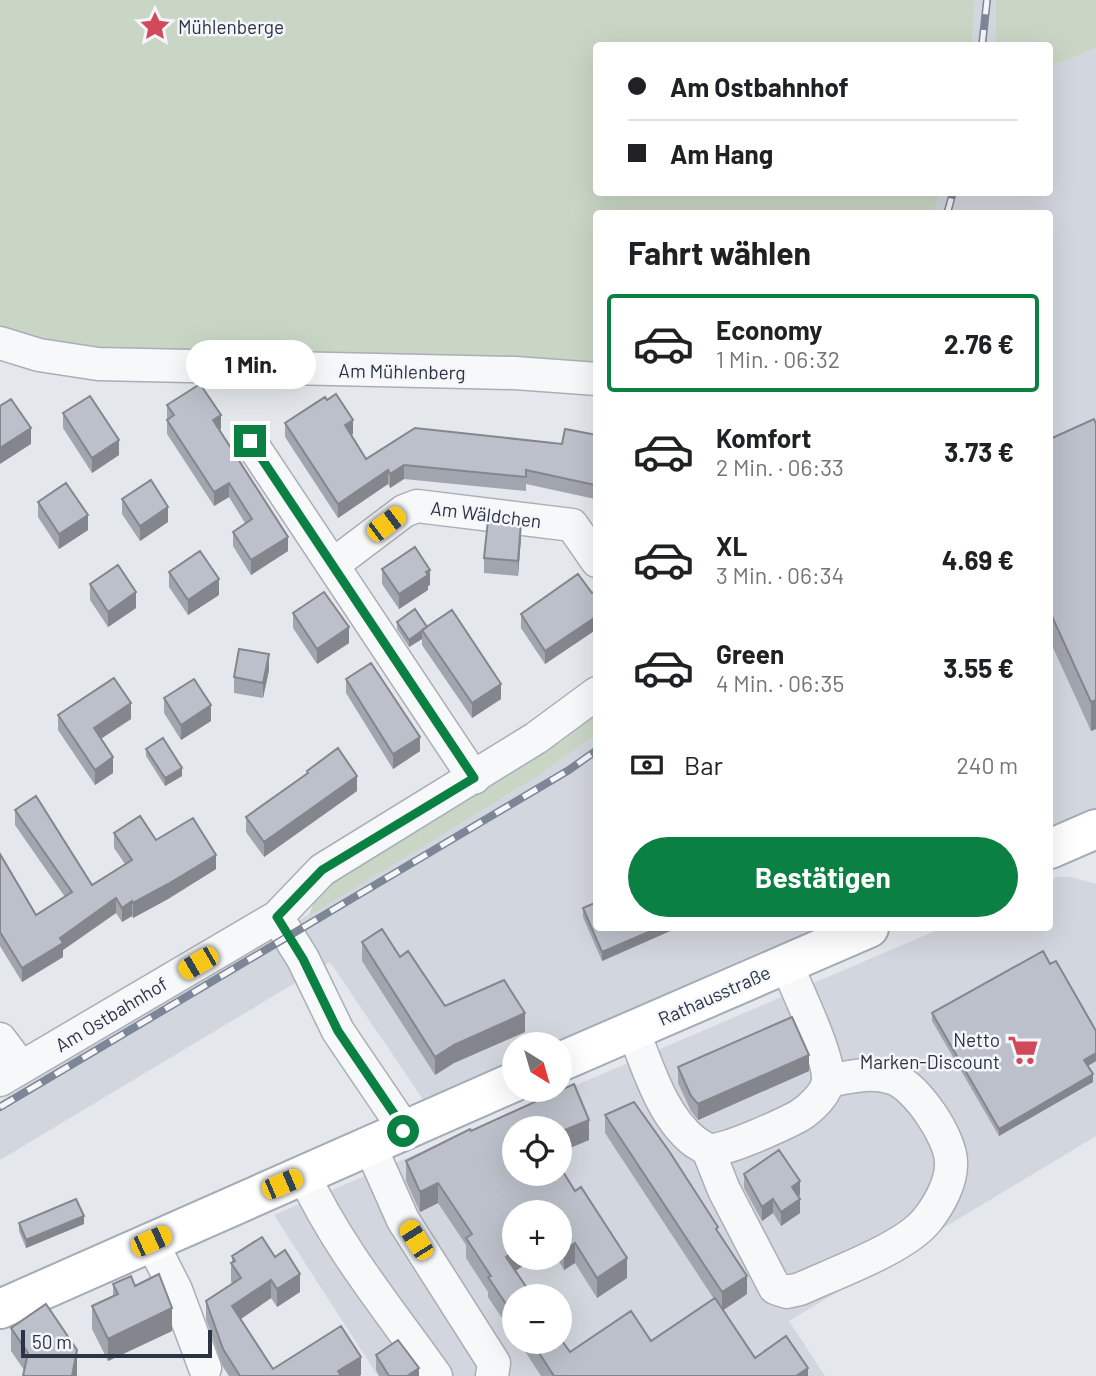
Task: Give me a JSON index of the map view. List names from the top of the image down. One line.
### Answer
{"streets":{"main road":["Rathausstraße"],"street":["Am Mühlenberg","Am Wäldchen","Am Ostbahnhof"]},"places":{"place":["Mühlenberge"],"supermarket":["Netto Marken-Discount"]},"scale_bar":"50 m","north":"bottom right","page":{"banner":["Am Ostbahnhof","Am Hang"],"heading":"Fahrt wählen","list":[{"name":"Economy","note":"1 Min. · 06:32","value":"2.76 €"},{"name":"Komfort","note":"2 Min. · 06:33","value":"3.73 €"},{"name":"XL","note":"3 Min. · 06:34","value":"4.69 €"},{"name":"Green","note":"4 Min. · 06:35","value":"3.55 €"}],"bubble":"1 Min.","pay":["Bar","240 m"],"buttons":"Bestätigen","map_buttons":["+","−"],"scale":"50 m"}}
